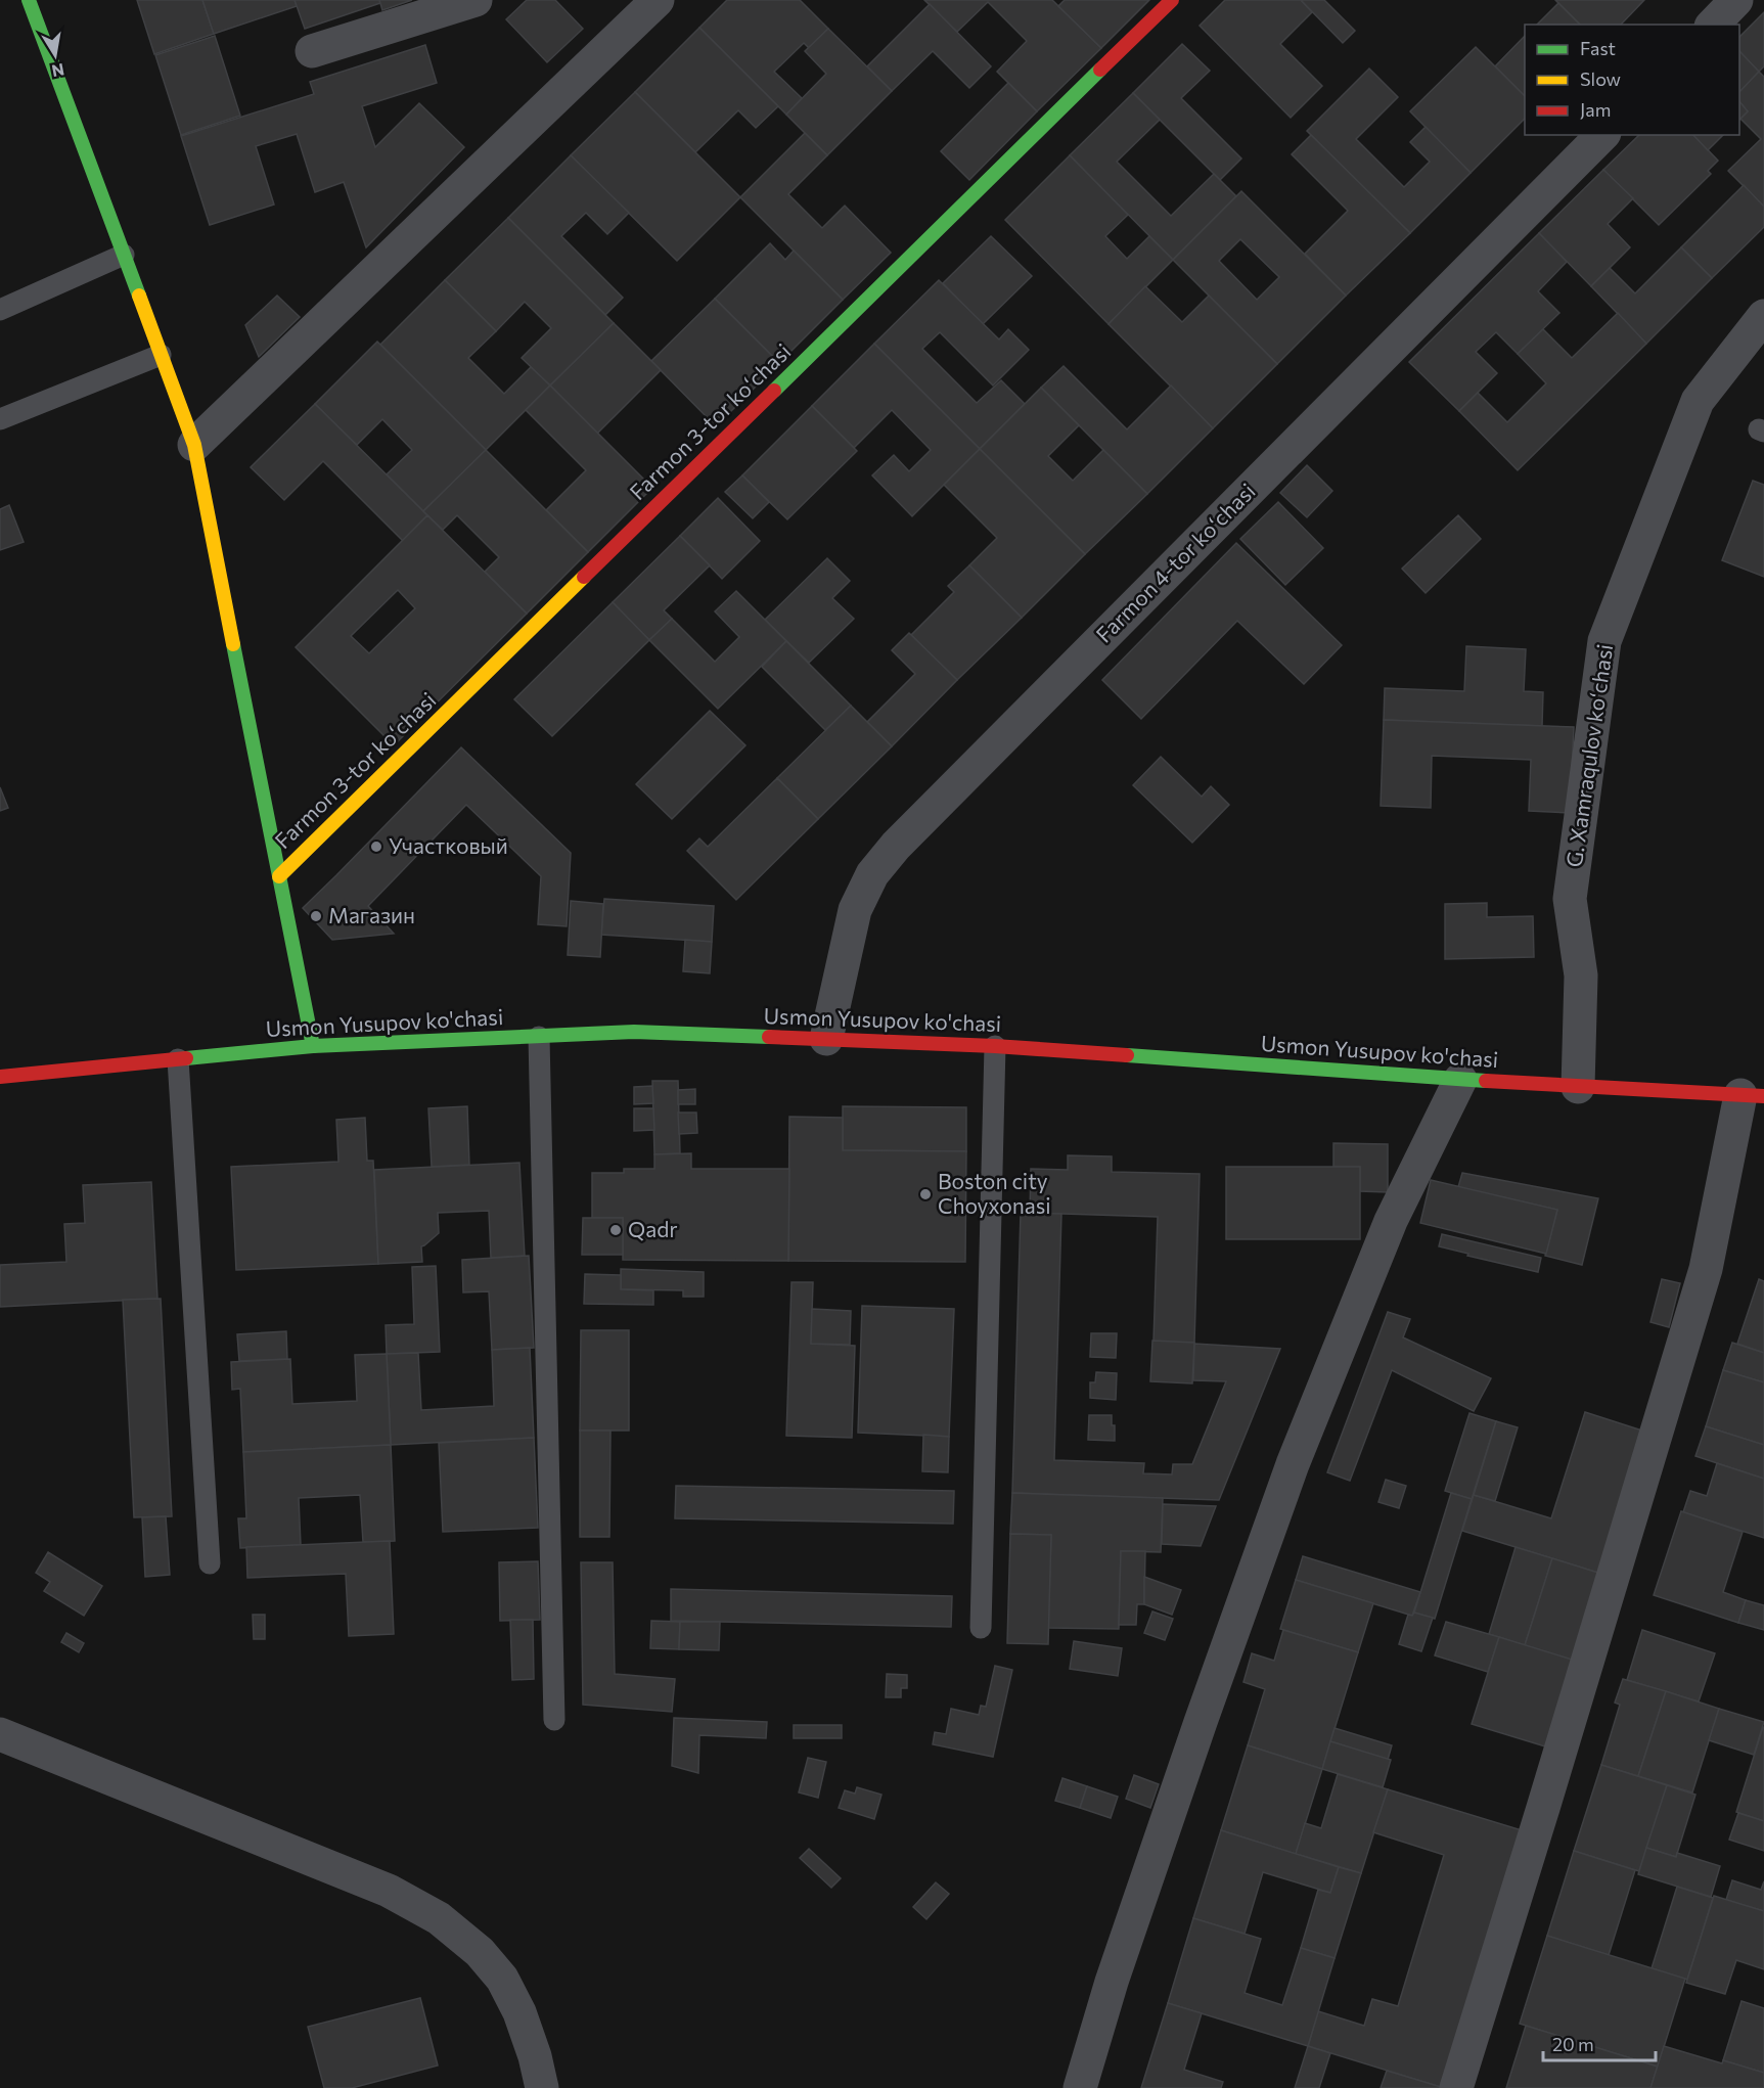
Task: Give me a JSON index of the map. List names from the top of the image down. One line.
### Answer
{"streets":{"street":["Farmon 3-tor koʻchasi","Farmon 4-tor koʻchasi","G. Xamraqulov koʻchasi","Usmon Yusupov ko'chasi"]},"crossings":[["Farmon 4-tor koʻchasi","Usmon Yusupov ko'chasi"],["G. Xamraqulov koʻchasi","Usmon Yusupov ko'chasi"]],"places":["Участковый","Магазин","Boston city Choyxonasi","Qadr"],"legend":["Fast","Slow","Jam"],"scale_bar":"20 m","north":"bottom"}
